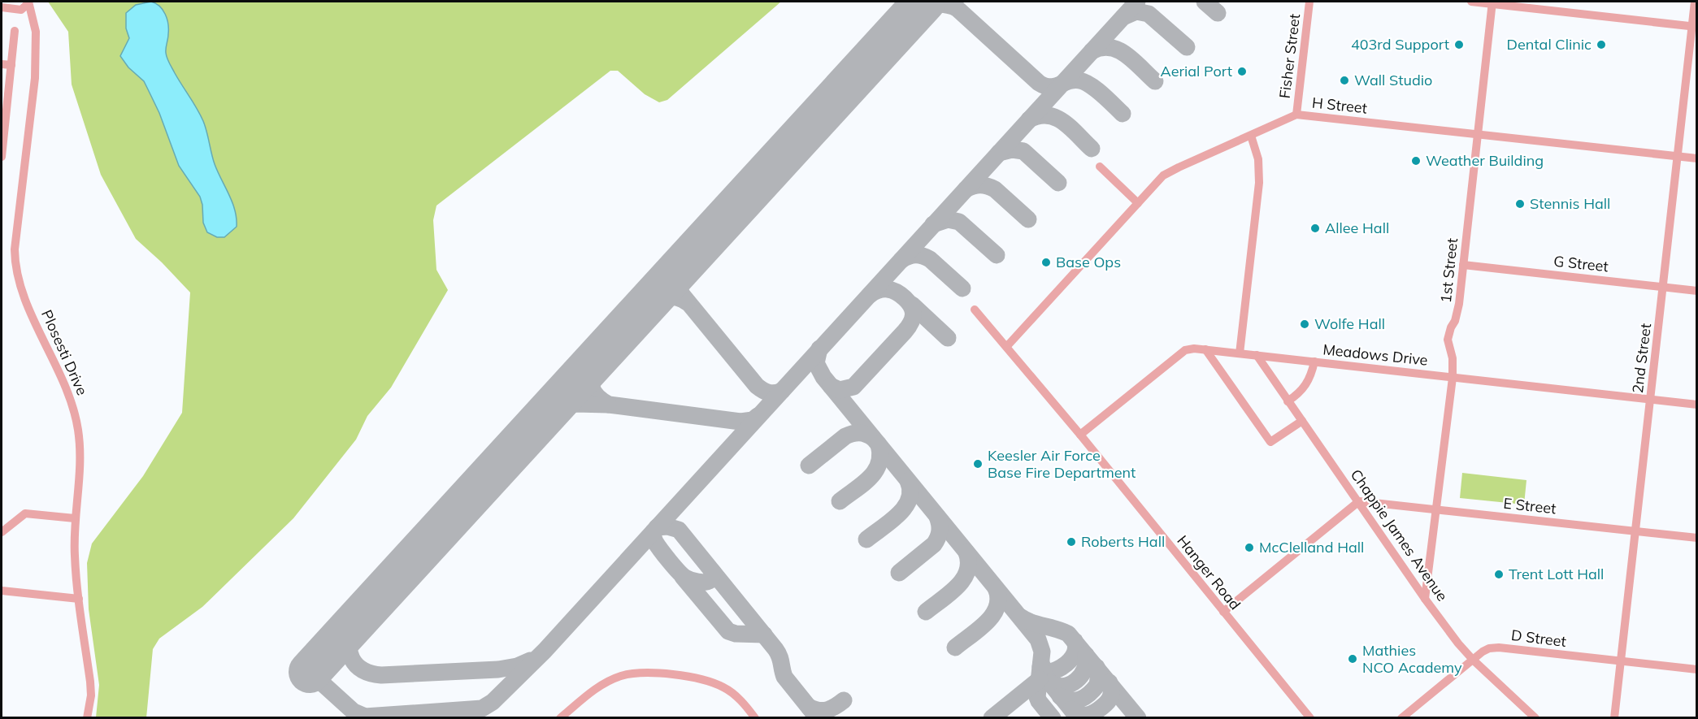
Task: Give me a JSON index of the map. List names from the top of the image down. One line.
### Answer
{"streets":{"street":["Fisher Street","H Street","G Street","1st Street","Plosesti Drive","Meadows Drive","2nd Street","E Street","Chappie James Avenue","Hanger Road","D Street"]},"crossings":[["Fisher Street","H Street"],["H Street","1st Street"],["H Street","2nd Street"],["H Street","Hanger Road"],["G Street","1st Street"],["G Street","2nd Street"],["1st Street","Meadows Drive"],["1st Street","E Street"],["1st Street","Chappie James Avenue"],["Meadows Drive","2nd Street"],["Meadows Drive","Chappie James Avenue"],["Meadows Drive","Hanger Road"],["2nd Street","E Street"],["2nd Street","D Street"],["E Street","Chappie James Avenue"],["Chappie James Avenue","D Street"]],"places":["403rd Support","Dental Clinic","Aerial Port","Wall Studio","Weather Building","Stennis Hall","Allee Hall","Base Ops","Wolfe Hall","Keesler Air Force Base Fire Department","Roberts Hall","McClelland Hall","Trent Lott Hall","Mathies NCO Academy"]}
